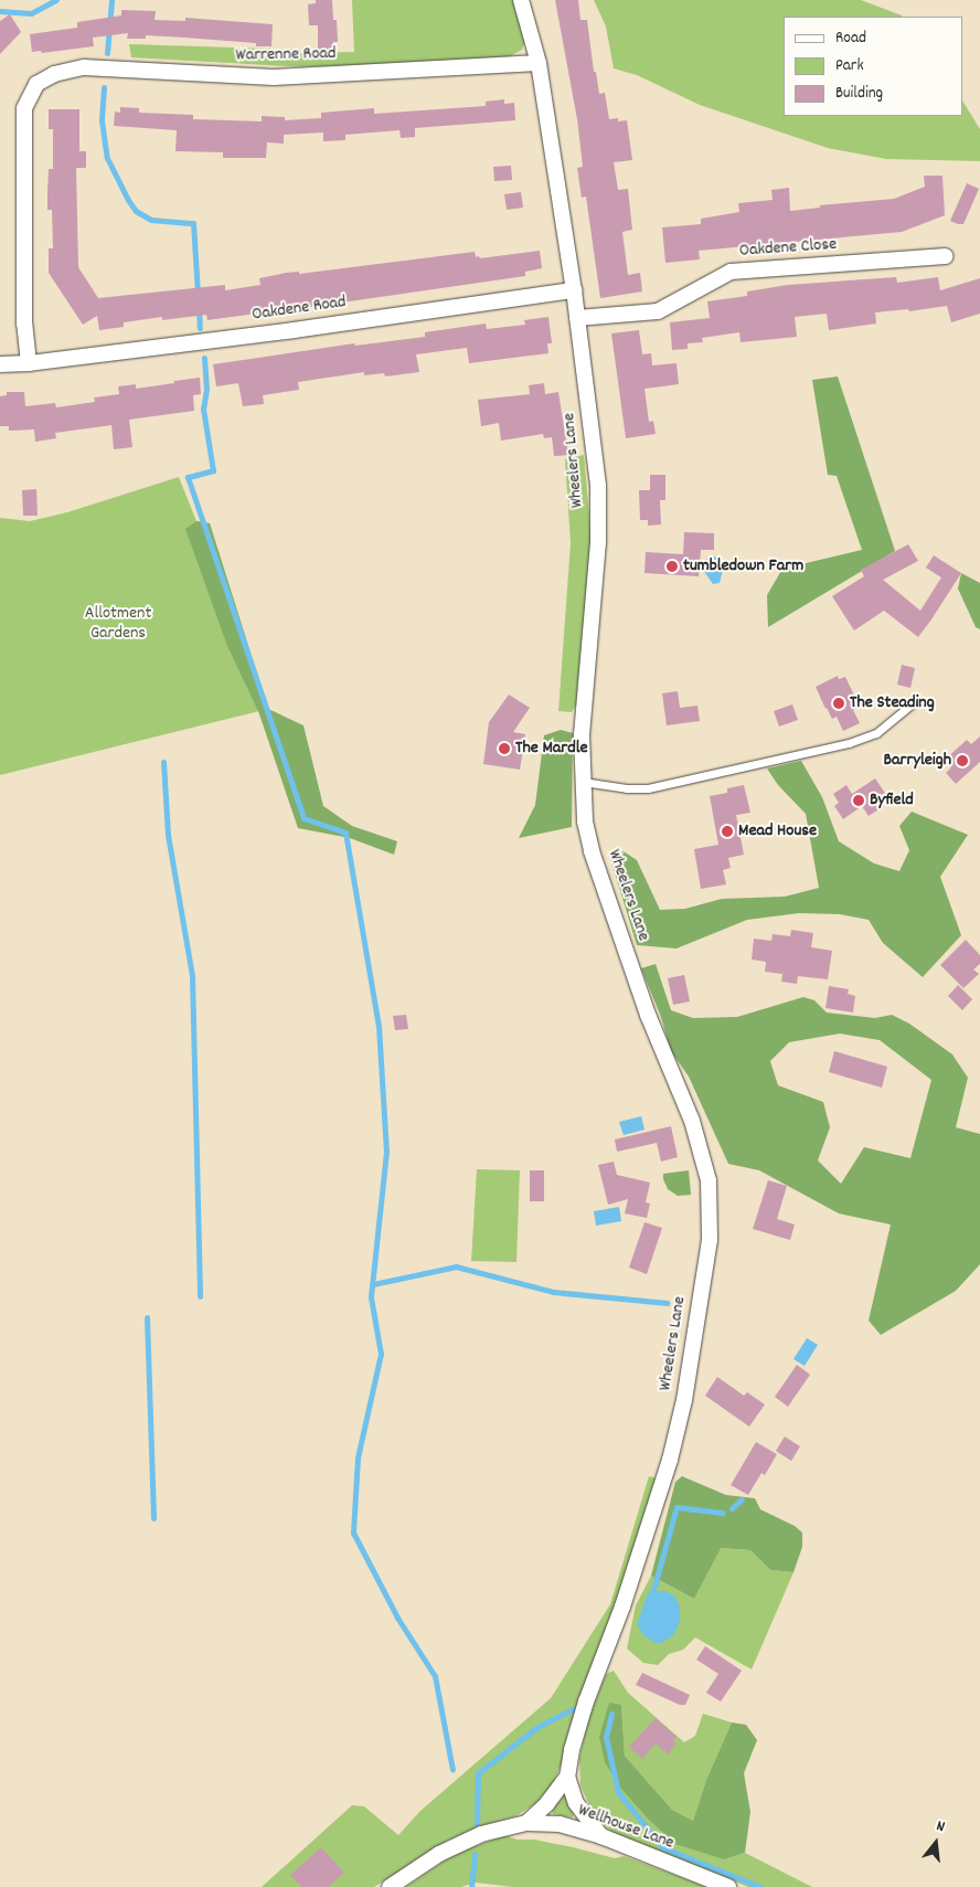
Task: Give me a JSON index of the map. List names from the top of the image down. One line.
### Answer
{"streets":{"street":["Warrenne Road","Oakdene Close","Oakdene Road","Wheelers Lane","Wellhouse Lane"]},"crossings":[["Warrenne Road","Oakdene Road"],["Warrenne Road","Wheelers Lane"],["Oakdene Close","Wheelers Lane"],["Oakdene Road","Wheelers Lane"],["Wheelers Lane","Wellhouse Lane"]],"parks":["Allotment Gardens"],"places":["tumbledown Farm","The Steading","The Mardle","Barryleigh","Byfield","Mead House"],"legend":["Road","Park","Building"],"north":"top"}
